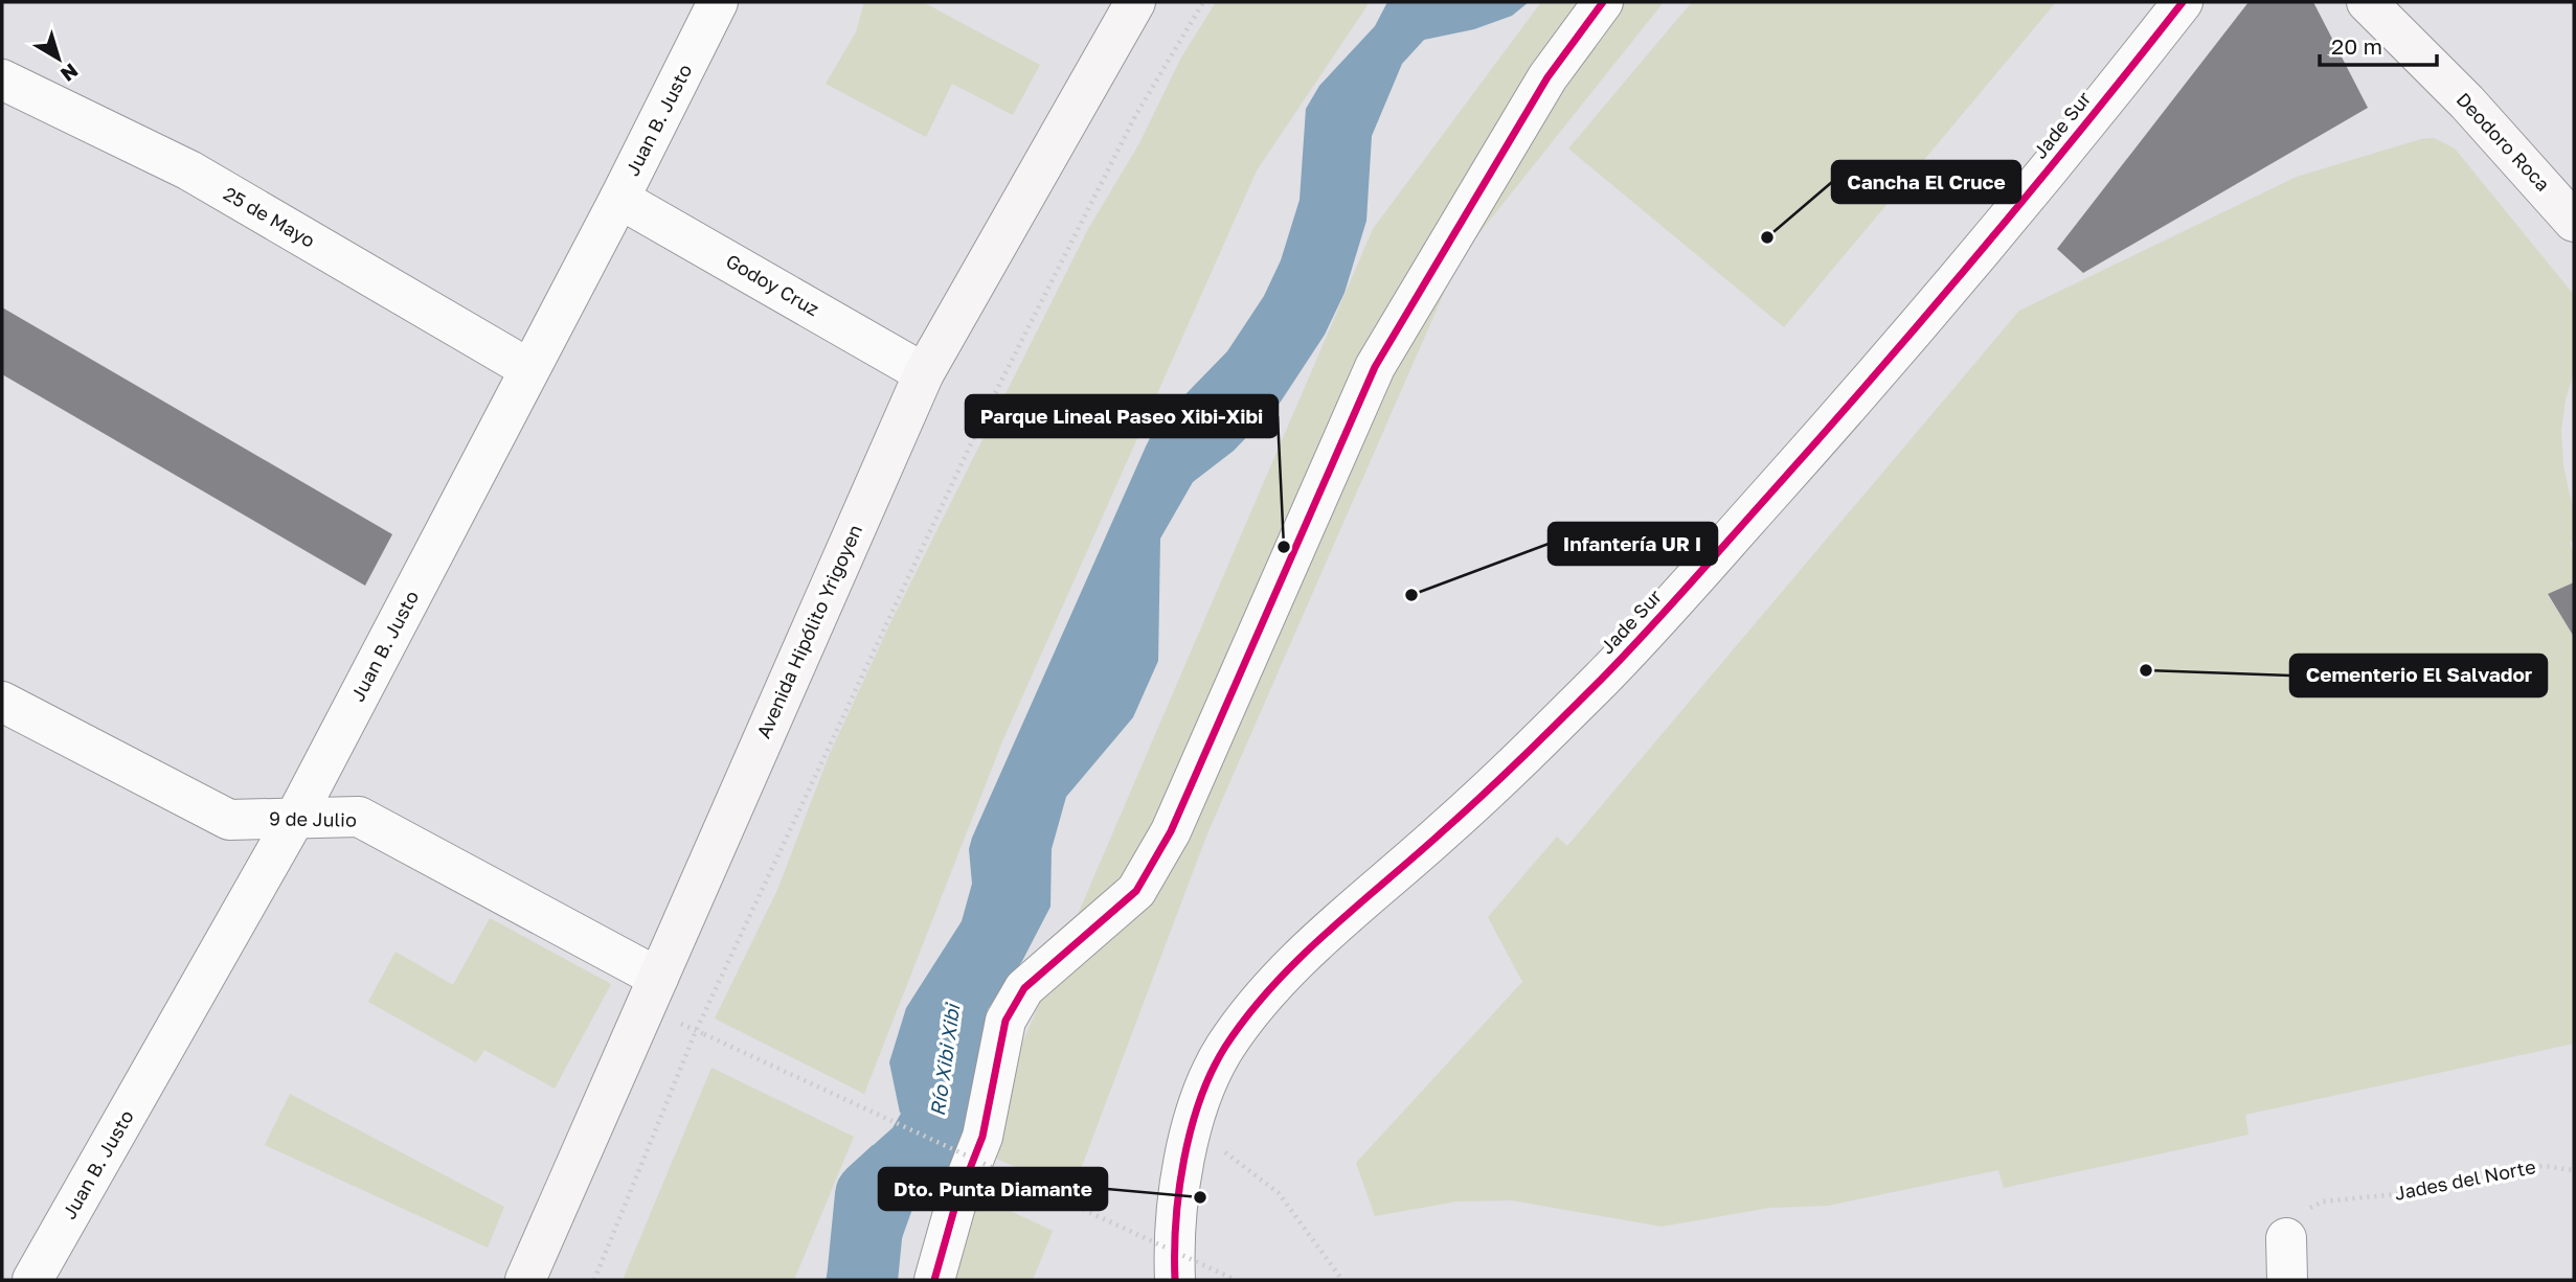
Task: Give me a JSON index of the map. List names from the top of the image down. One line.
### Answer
{"streets":{"main road":["Deodoro Roca","Avenida Hipólito Yrigoyen"],"street":["Juan B. Justo","Jade Sur","25 de Mayo","Godoy Cruz","9 de Julio"],"path":["Jades del Norte"]},"crossings":[["Juan B. Justo","25 de Mayo"],["Juan B. Justo","Godoy Cruz"],["Juan B. Justo","9 de Julio"],["Godoy Cruz","Avenida Hipólito Yrigoyen"],["Avenida Hipólito Yrigoyen","9 de Julio"]],"water":["Río Xibi Xibi"],"places":["Cancha El Cruce","Parque Lineal Paseo Xibi-Xibi","Infantería UR I","Cementerio El Salvador","Dto. Punta Diamante"],"scale_bar":"20 m","north":"bottom right"}
